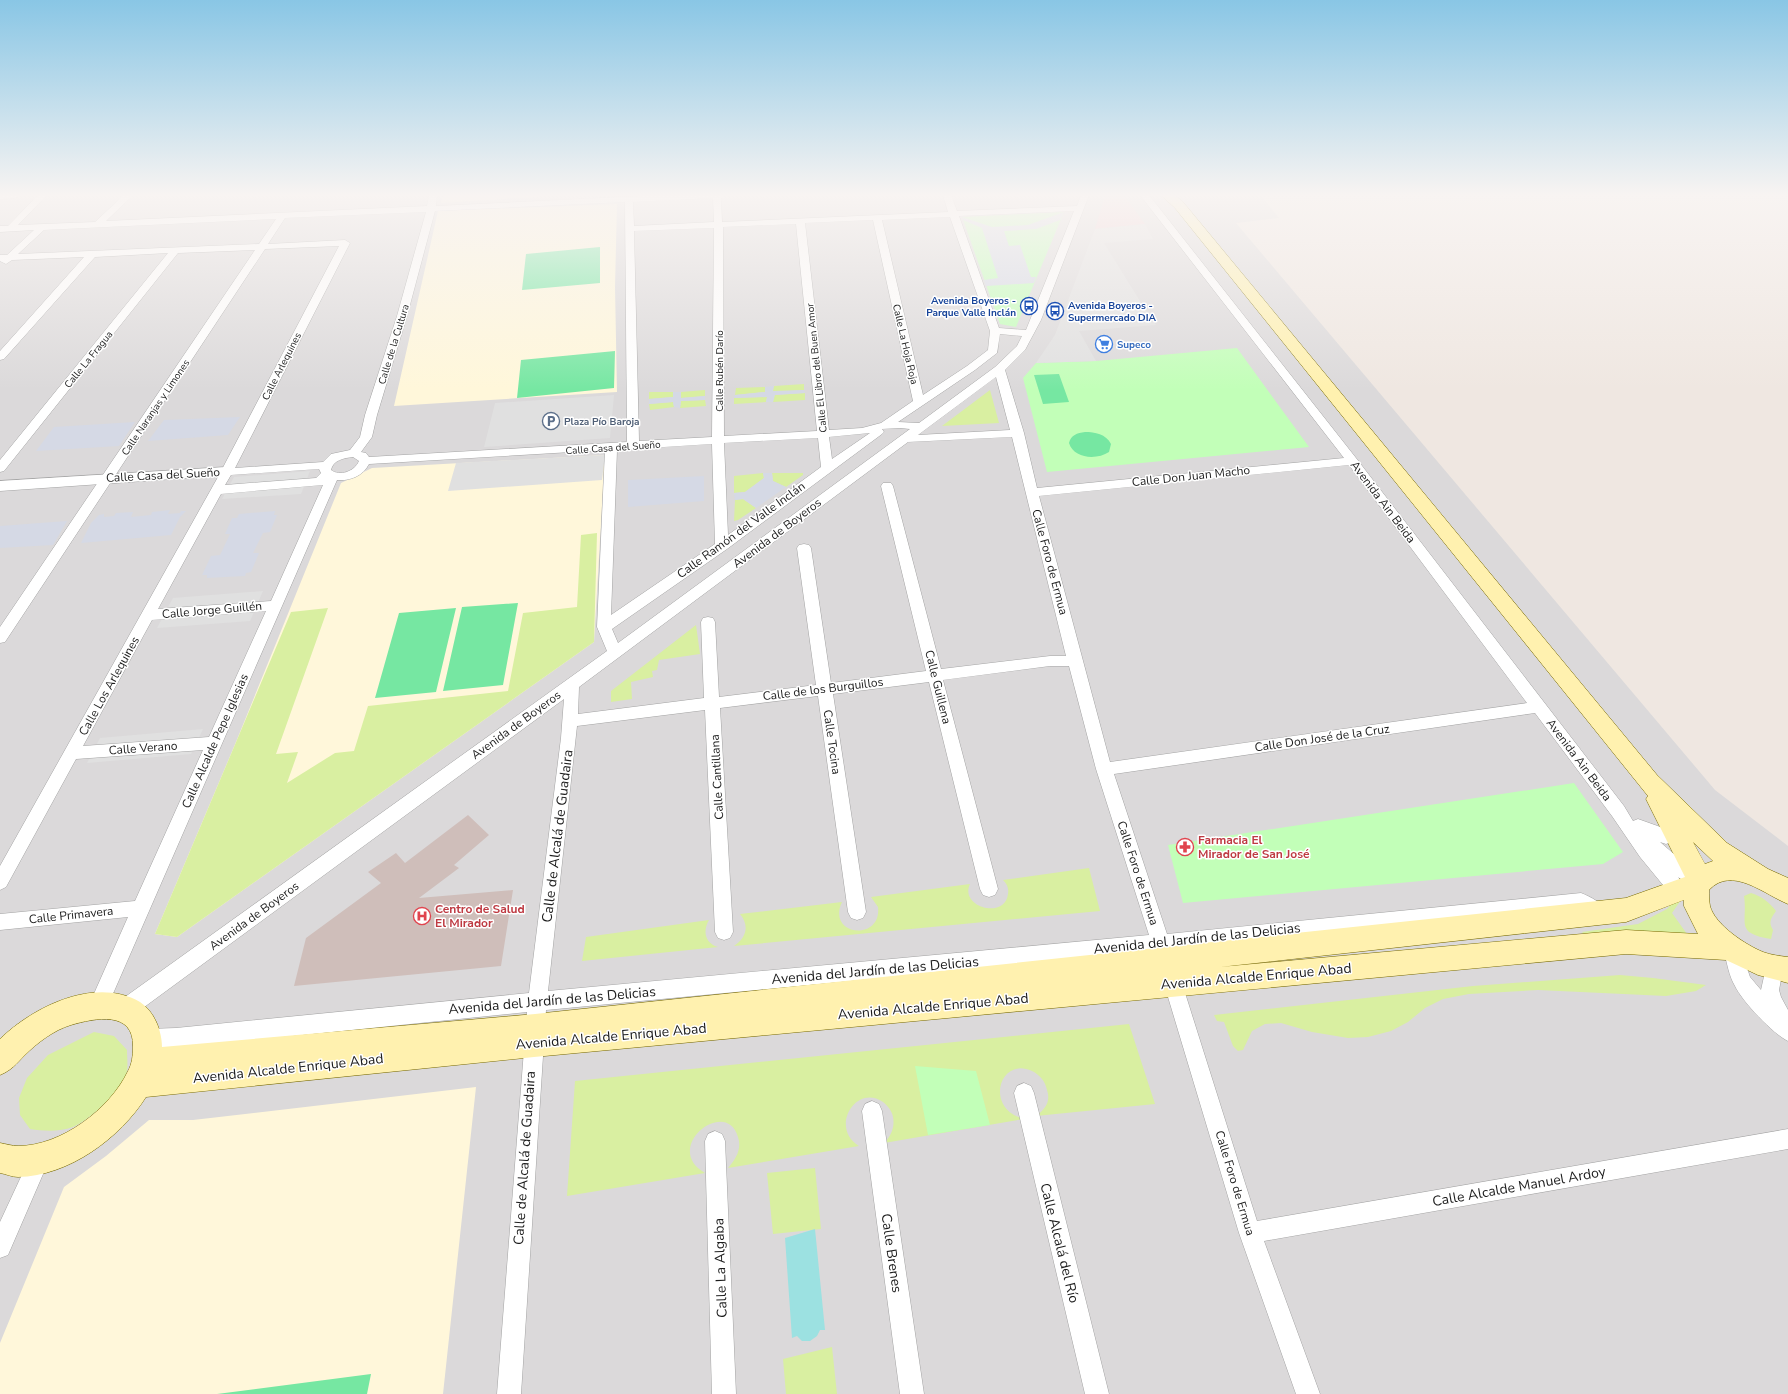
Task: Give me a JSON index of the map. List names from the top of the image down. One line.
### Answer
{"streets":{"main road":["Avenida Alcalde Enrique Abad"],"street":["Calle de la Cultura","Calle La Hoja Roja","Calle La Fragua","Calle Arlequines","Calle El Libro del Buen Amor","Calle Rubén Darío","Calle Naranjas y Limones","Calle Casa del Sueño","Calle Don Juan Macho","Avenida Ain Beida","Calle Ramón del Valle Inclán","Avenida de Boyeros","Calle Foro de Ermua","Calle Jorge Guillén","Calle Los Arlequines","Calle Guillena","Calle de los Burguillos","Calle Don José de la Cruz","Calle Alcalde Pepe Iglesias","Calle Tocina","Calle Verano","Calle Cantillana","Calle de Alcalá de Guadaira","Calle Primavera","Avenida del Jardín de las Delicias","Calle Alcalde Manuel Ardoy","Calle Alcalá del Río","Calle Brenes","Calle La Algaba"]},"crossings":[["Calle La Hoja Roja","Calle Ramón del Valle Inclán"],["Calle Arlequines","Calle Casa del Sueño"],["Calle Arlequines","Calle Los Arlequines"],["Calle El Libro del Buen Amor","Calle Casa del Sueño"],["Calle El Libro del Buen Amor","Calle Ramón del Valle Inclán"],["Calle Rubén Darío","Calle Casa del Sueño"],["Calle Rubén Darío","Calle Ramón del Valle Inclán"],["Calle Naranjas y Limones","Calle Casa del Sueño"],["Calle Casa del Sueño","Calle Ramón del Valle Inclán"],["Calle Casa del Sueño","Avenida de Boyeros"],["Calle Casa del Sueño","Calle Alcalde Pepe Iglesias"],["Calle Don Juan Macho","Avenida Ain Beida"],["Calle Don Juan Macho","Calle Foro de Ermua"],["Avenida Ain Beida","Calle Don José de la Cruz"],["Avenida de Boyeros","Calle Foro de Ermua"],["Avenida de Boyeros","Calle Alcalde Pepe Iglesias"],["Avenida de Boyeros","Calle de Alcalá de Guadaira"],["Calle Foro de Ermua","Calle de los Burguillos"],["Calle Foro de Ermua","Calle Don José de la Cruz"],["Calle Foro de Ermua","Avenida del Jardín de las Delicias"],["Calle Foro de Ermua","Avenida Alcalde Enrique Abad"],["Calle Foro de Ermua","Calle Alcalde Manuel Ardoy"],["Calle Jorge Guillén","Calle Los Arlequines"],["Calle Jorge Guillén","Calle Alcalde Pepe Iglesias"],["Calle Los Arlequines","Calle Verano"],["Calle Guillena","Calle de los Burguillos"],["Calle de los Burguillos","Calle Tocina"],["Calle de los Burguillos","Calle Cantillana"],["Calle de los Burguillos","Calle de Alcalá de Guadaira"],["Calle Alcalde Pepe Iglesias","Calle Verano"],["Calle Alcalde Pepe Iglesias","Calle Primavera"],["Calle de Alcalá de Guadaira","Avenida del Jardín de las Delicias"],["Calle de Alcalá de Guadaira","Avenida Alcalde Enrique Abad"],["Avenida del Jardín de las Delicias","Avenida Alcalde Enrique Abad"]],"places":{"bus stop":["Avenida Boyeros - Parque Valle Inclán","Avenida Boyeros - Supermercado DIA"],"supermarket":["Supeco"],"parking":["Plaza Pío Baroja"],"pharmacy":["Farmacia El Mirador de San José"],"hospital":["Centro de Salud El Mirador"]}}
